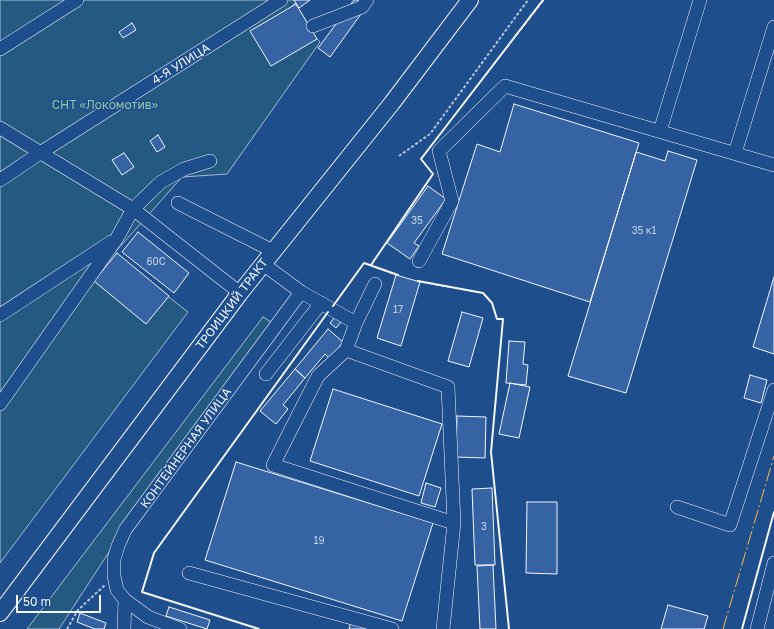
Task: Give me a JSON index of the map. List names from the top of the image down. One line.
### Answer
{"streets":{"main road":["ТРОИЦКИЙ ТРАКТ"],"street":["4-Я УЛИЦА","КОНТЕЙНЕРНАЯ УЛИЦА"]},"parks":["СНТ «Локомотив»"],"house_numbers":["35","35 к1","60С","17","3","19"],"scale_bar":"50 m"}
